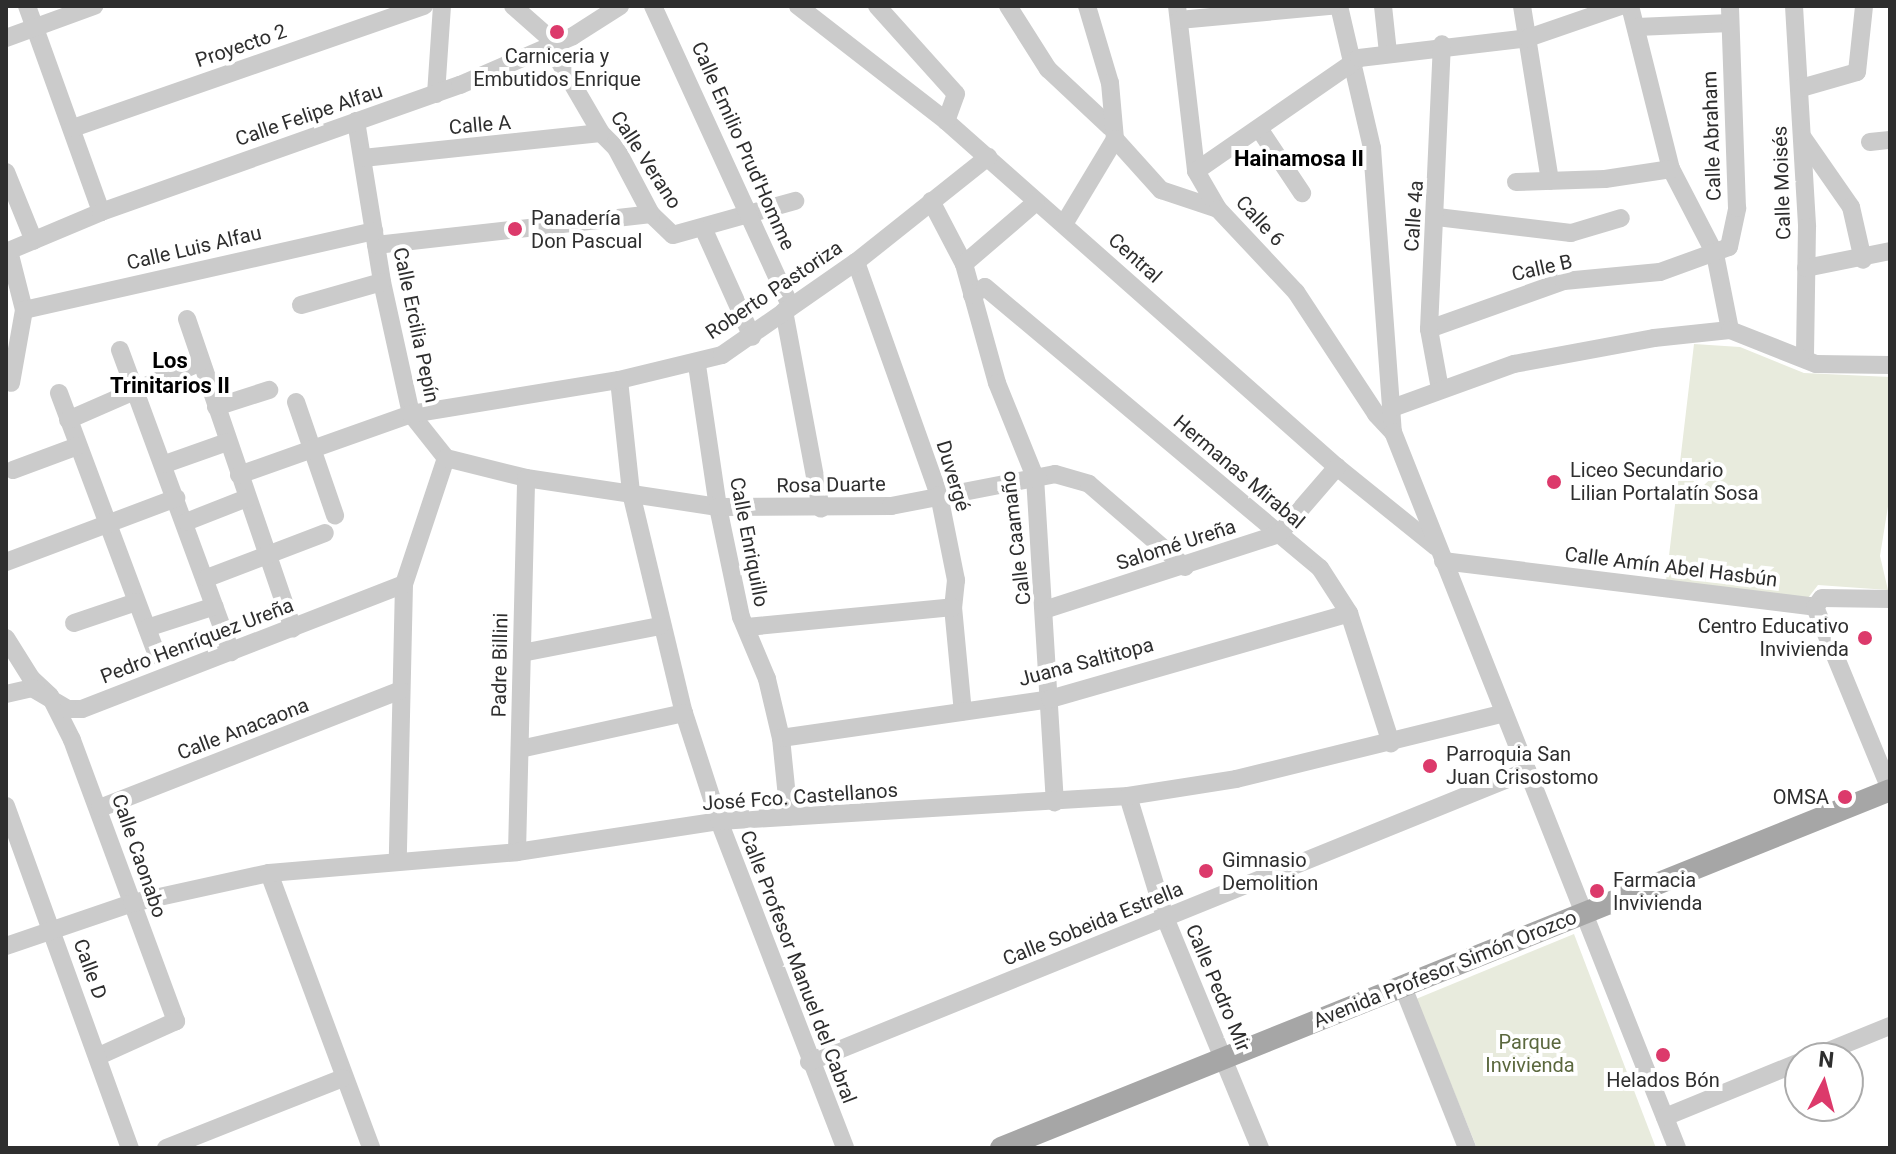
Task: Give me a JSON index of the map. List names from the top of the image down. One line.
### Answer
{"streets":{"main road":["Avenida Profesor Simón Orozco"],"street":["Proyecto 2","Calle Felipe Alfau","Calle A","Calle Abraham","Calle Emilio Prud'Homme","Calle Verano","Calle Moisés","Calle 4a","Calle 6","Calle Luis Alfau","Central","Calle B","Roberto Pastoriza","Calle Ercilia Pepín","Hermanas Mirabal","Duvergé","Rosa Duarte","Calle Caamaño","Calle Enriquillo","Salomé Ureña","Calle Amín Abel Hasbún","Pedro Henríquez Ureña","Juana Saltitopa","Padre Billini","Calle Anacaona","José Fco. Castellanos","Calle Caonabo","Calle Sobeida Estrella","Calle Profesor Manuel del Cabral","Calle D","Calle Pedro Mir"]},"crossings":[["Calle Felipe Alfau","Calle Verano"],["Calle Felipe Alfau","Calle Ercilia Pepín"],["Calle A","Calle Verano"],["Calle A","Calle Ercilia Pepín"],["Calle Abraham","Calle B"],["Calle Emilio Prud'Homme","Calle Verano"],["Calle Emilio Prud'Homme","Roberto Pastoriza"],["Calle Emilio Prud'Homme","Rosa Duarte"],["Calle Verano","Calle Luis Alfau"],["Calle 4a","Calle B"],["Calle Luis Alfau","Calle Ercilia Pepín"],["Central","Roberto Pastoriza"],["Central","Salomé Ureña"],["Central","Calle Amín Abel Hasbún"],["Roberto Pastoriza","Calle Ercilia Pepín"],["Roberto Pastoriza","Duvergé"],["Roberto Pastoriza","Calle Caamaño"],["Roberto Pastoriza","Calle Enriquillo"],["Roberto Pastoriza","Calle Profesor Manuel del Cabral"],["Calle Ercilia Pepín","Rosa Duarte"],["Hermanas Mirabal","Calle Caamaño"],["Hermanas Mirabal","Salomé Ureña"],["Hermanas Mirabal","Juana Saltitopa"],["Hermanas Mirabal","José Fco. Castellanos"],["Duvergé","Rosa Duarte"],["Duvergé","Juana Saltitopa"],["Rosa Duarte","Calle Caamaño"],["Rosa Duarte","Calle Enriquillo"],["Rosa Duarte","Salomé Ureña"],["Rosa Duarte","Padre Billini"],["Rosa Duarte","Calle Profesor Manuel del Cabral"],["Calle Caamaño","Salomé Ureña"],["Calle Caamaño","Juana Saltitopa"],["Calle Caamaño","José Fco. Castellanos"],["Calle Enriquillo","Juana Saltitopa"],["Calle Enriquillo","José Fco. Castellanos"],["Pedro Henríquez Ureña","Calle Caonabo"],["Padre Billini","José Fco. Castellanos"],["Calle Anacaona","Calle Caonabo"],["José Fco. Castellanos","Calle Caonabo"],["José Fco. Castellanos","Calle Profesor Manuel del Cabral"],["José Fco. Castellanos","Calle D"],["José Fco. Castellanos","Calle Pedro Mir"],["Calle Caonabo","Calle D"],["Calle Sobeida Estrella","Calle Profesor Manuel del Cabral"],["Calle Sobeida Estrella","Calle Pedro Mir"],["Avenida Profesor Simón Orozco","Calle Pedro Mir"]],"districts":["Hainamosa II","Los Trinitarios II"],"parks":["Parque Invivienda"],"places":["Carniceria y Embutidos Enrique","Panadería Don Pascual","Liceo Secundario Lilian Portalatín Sosa","Centro Educativo Invivienda","Parroquia San Juan Crisostomo","OMSA","Gimnasio Demolition","Farmacia Invivienda","Helados Bón"],"north":"top"}
